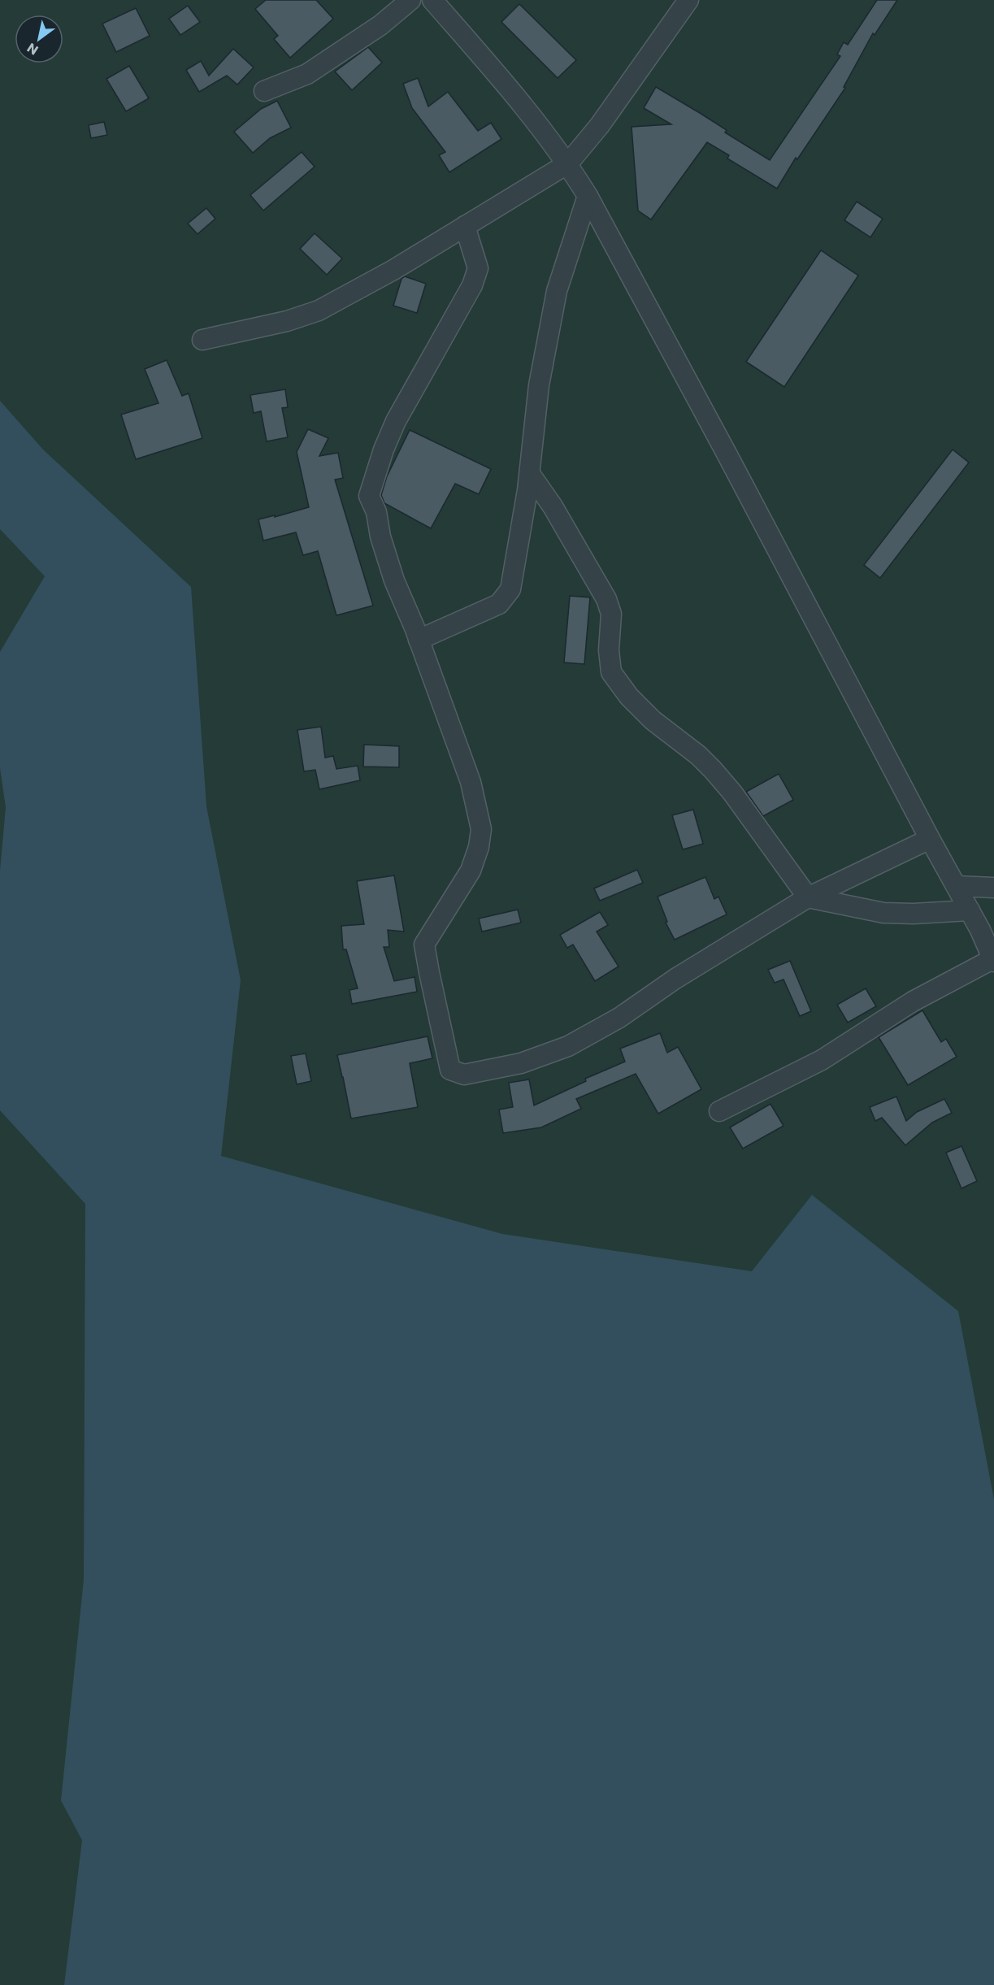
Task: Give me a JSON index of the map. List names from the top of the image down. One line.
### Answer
{"north":"bottom left"}
